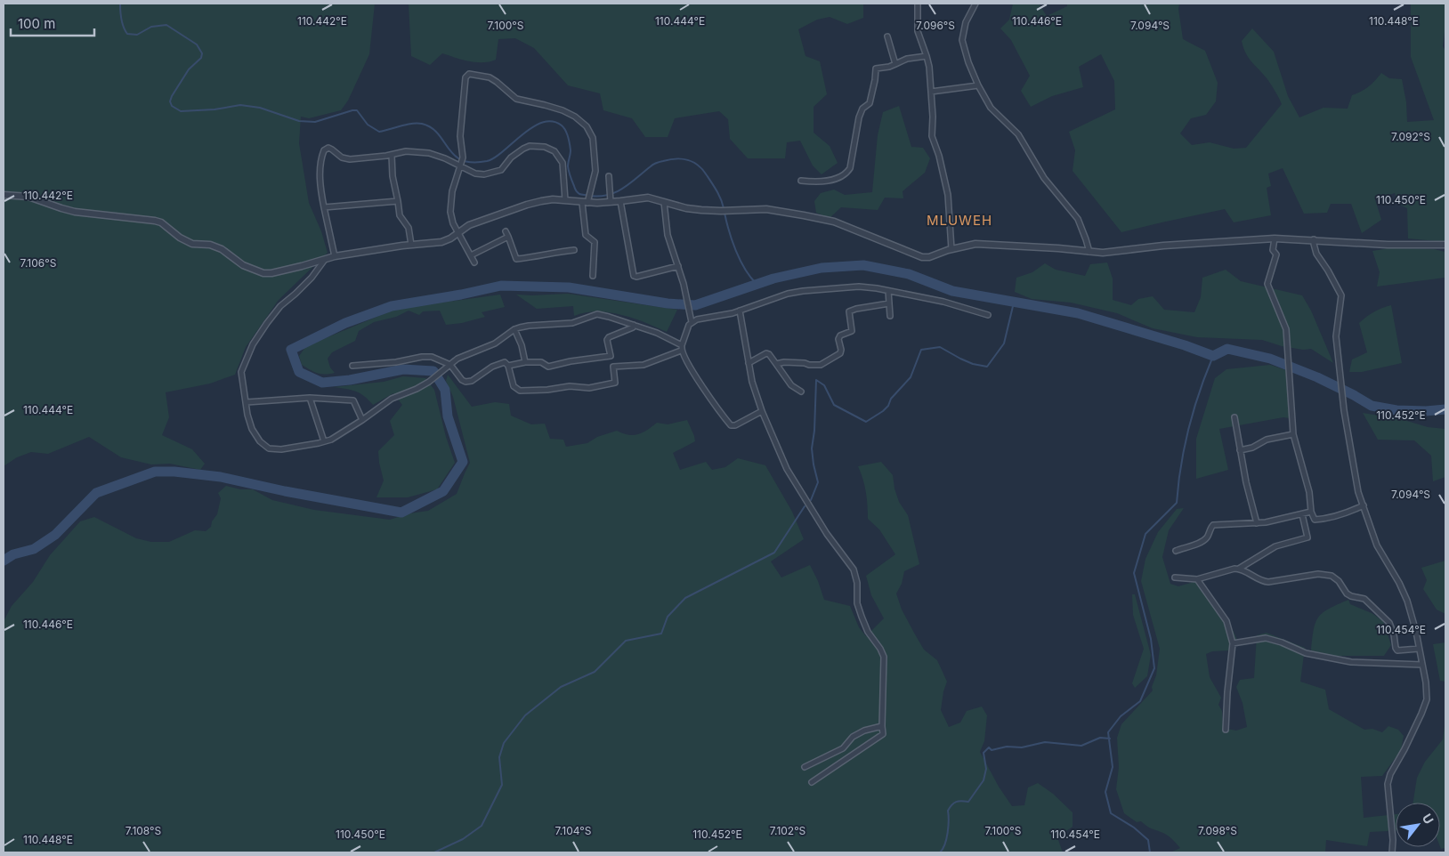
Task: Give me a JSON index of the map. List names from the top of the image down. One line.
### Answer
{"districts":["MLUWEH"],"scale_bar":"100 m","north":"top right","coordinates":["110.442°E","110.444°E","110.446°E","110.448°E","7.100°S","7.096°S","7.094°S","7.092°S","110.450°E","7.106°S","110.452°E","110.454°E","7.108°S","7.104°S","7.102°S","7.098°S"]}
